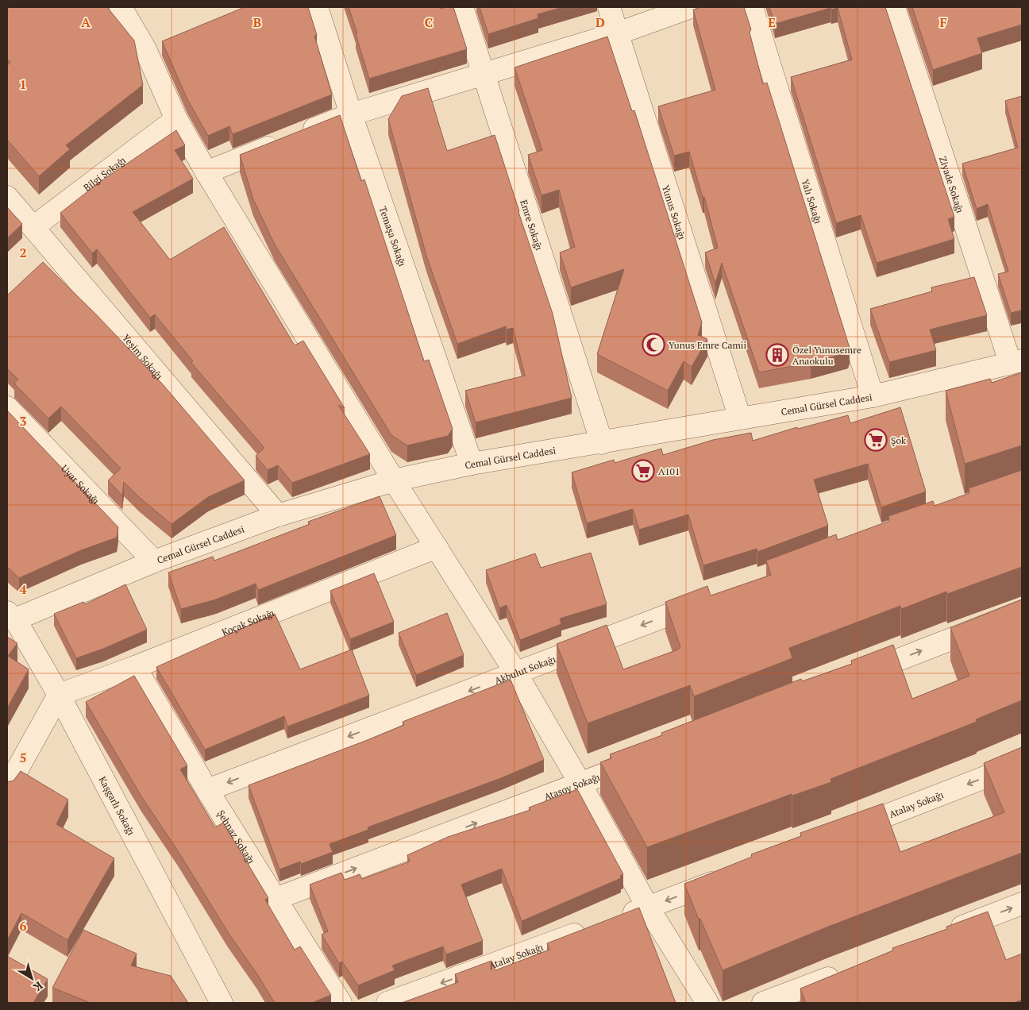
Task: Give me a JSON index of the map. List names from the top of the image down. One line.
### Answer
{"streets":{"street":["Bilgi Sokağı","Ziyade Sokağı","Yalı Sokağı","Yunus Sokağı","Emre Sokağı","Temaşa Sokağı","Yeşim Sokağı","Cemal Gürsel Caddesi","Uyar Sokağı","Koçak Sokağı","Akbulut Sokağı","Atasoy Sokağı","Atalay Sokağı","Kaşgarlı Sokağı","Şehnaz Sokağı"]},"crossings":[["Bilgi Sokağı","Yeşim Sokağı"],["Ziyade Sokağı","Cemal Gürsel Caddesi"],["Yalı Sokağı","Cemal Gürsel Caddesi"],["Yunus Sokağı","Cemal Gürsel Caddesi"],["Emre Sokağı","Cemal Gürsel Caddesi"],["Temaşa Sokağı","Cemal Gürsel Caddesi"],["Yeşim Sokağı","Cemal Gürsel Caddesi"],["Cemal Gürsel Caddesi","Uyar Sokağı"],["Cemal Gürsel Caddesi","Kaşgarlı Sokağı"],["Koçak Sokağı","Kaşgarlı Sokağı"],["Koçak Sokağı","Şehnaz Sokağı"],["Akbulut Sokağı","Şehnaz Sokağı"],["Atasoy Sokağı","Şehnaz Sokağı"]],"one_way":["Akbulut Sokağı","Atasoy Sokağı"],"places":{"mosque":["Yunus Emre Camii"],"building":["Özel Yunusemre Anaokulu"],"supermarket":["Şok","A101"]},"north":"bottom right","grid":{"columns":["A","B","C","D","E","F"],"rows":["1","2","3","4","5","6"]}}
